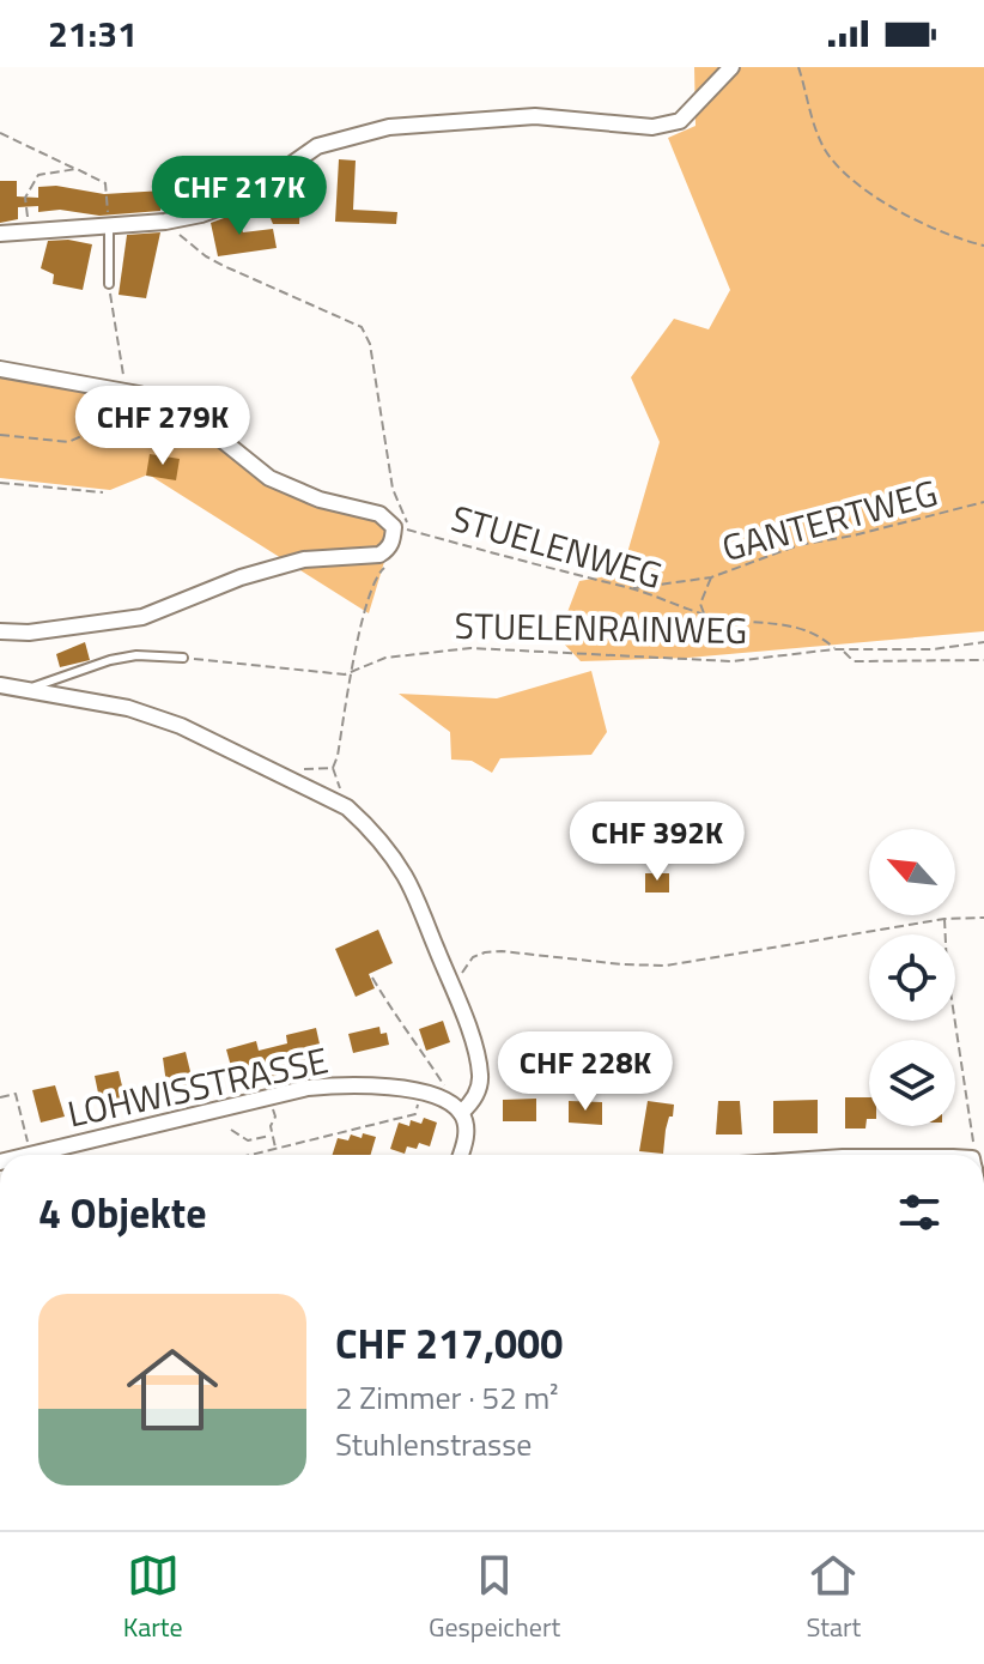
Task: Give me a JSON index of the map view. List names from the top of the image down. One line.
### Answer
{"streets":{"street":["LOHWISSTRASSE"],"path":["GANTERTWEG","STUELENWEG","STUELENRAINWEG"]},"crossings":[["GANTERTWEG","STUELENWEG"],["STUELENWEG","STUELENRAINWEG"]],"north":"top left","page":{"status":"21:31","price":["CHF 217K","CHF 279K","CHF 392K","CHF 228K"],"heading":"4 Objekte","list":[{"name":"CHF 217,000","note":"2 Zimmer · 52 m² · Stuhlenstrasse"}],"tabs":["Karte","Gespeichert","Start"]}}
